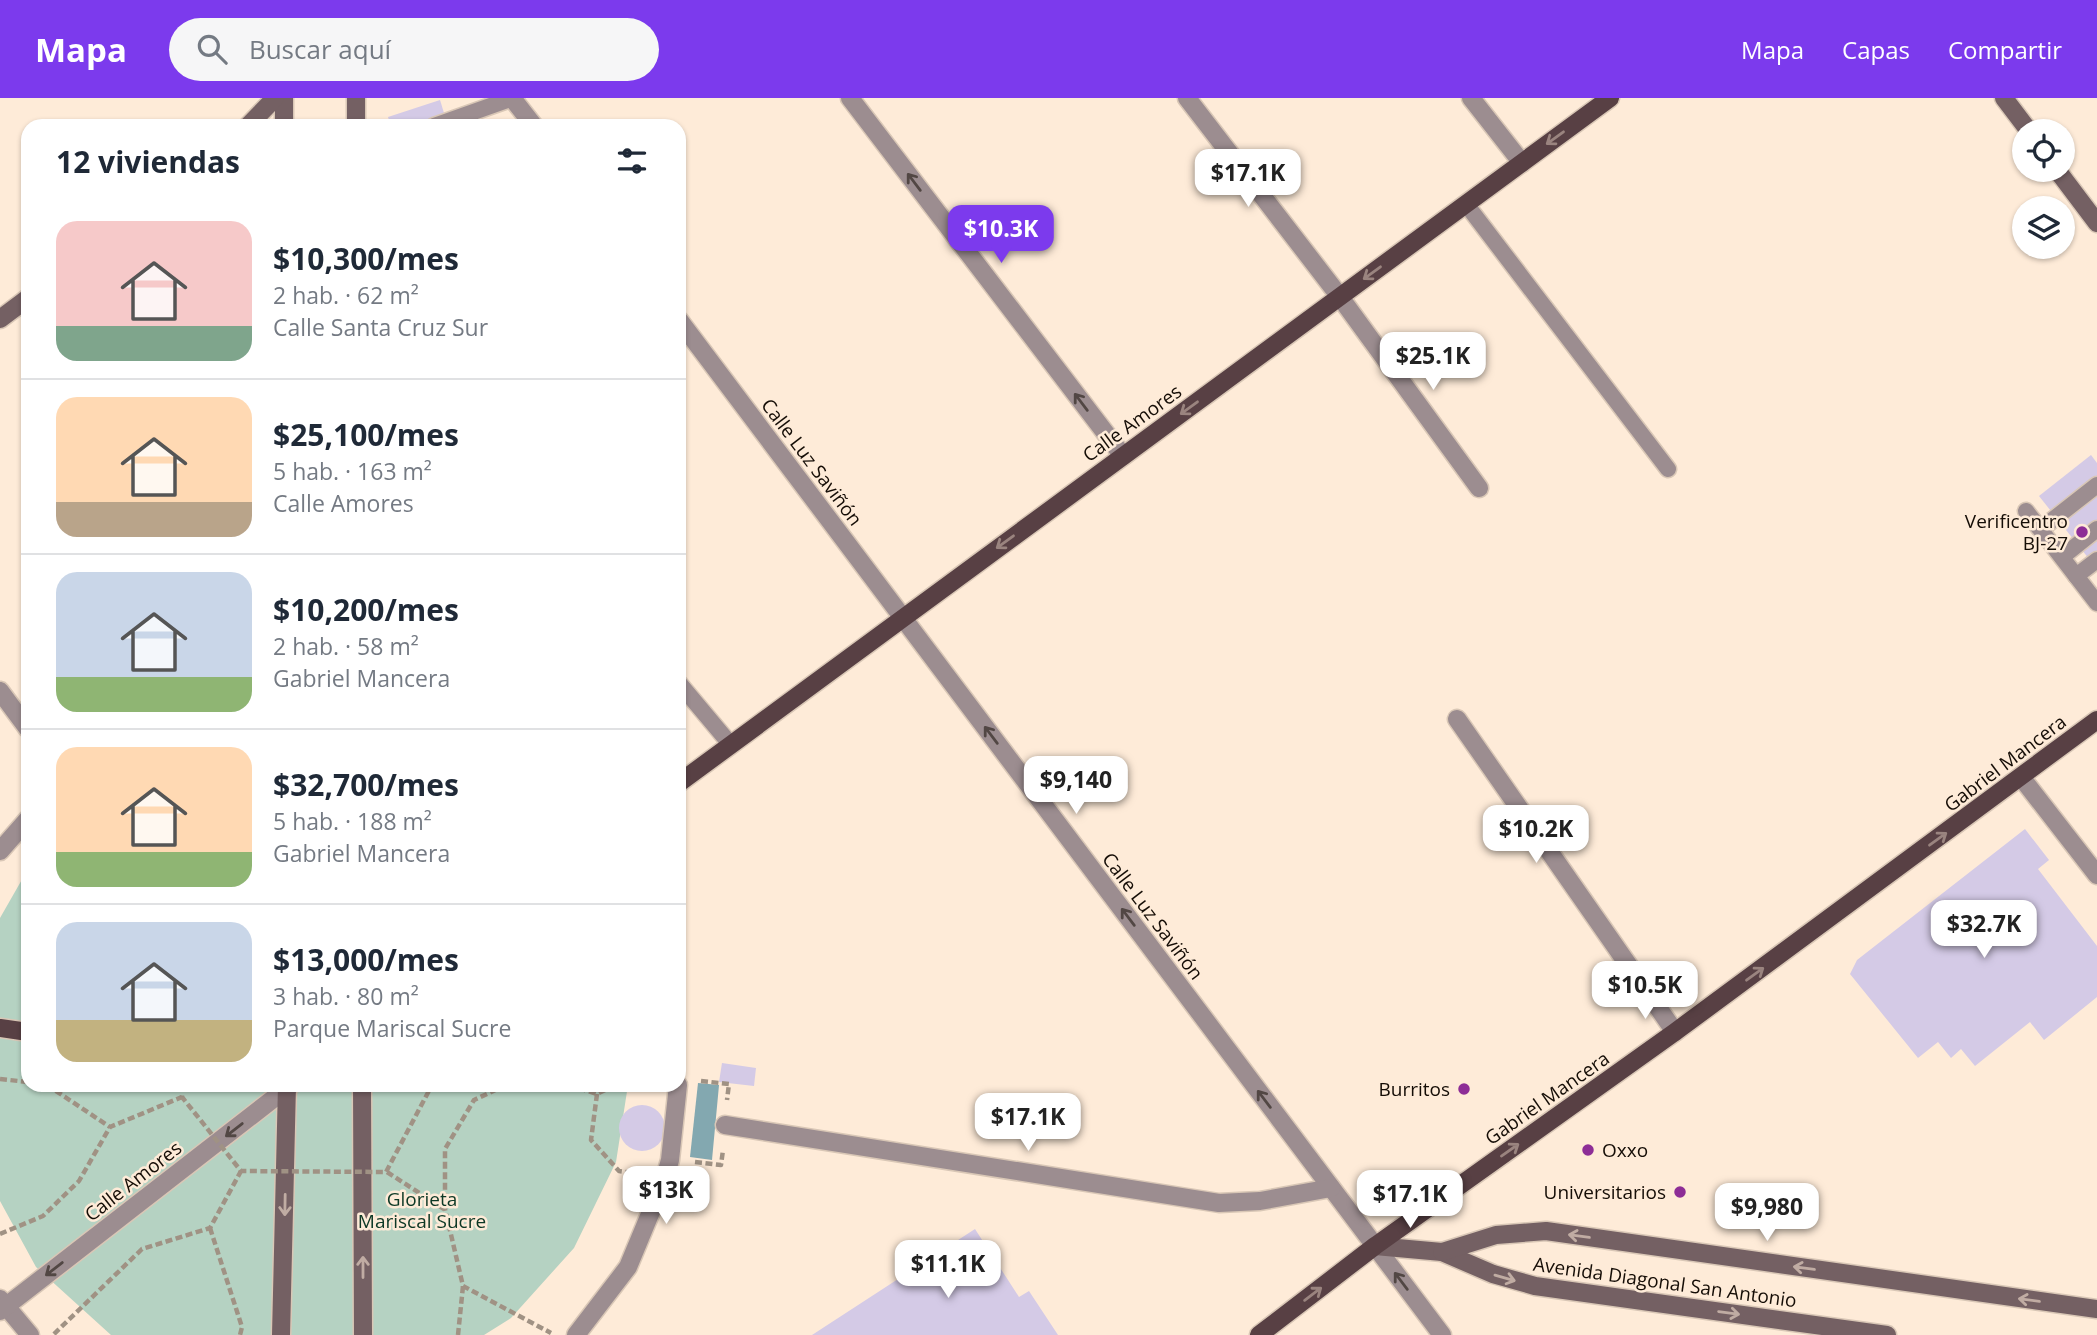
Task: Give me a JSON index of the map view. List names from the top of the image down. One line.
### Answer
{"streets":{"main road":["Calle Amores","Gabriel Mancera"],"street":["Calle Luz Saviñón","Avenida Diagonal San Antonio"]},"crossings":[["Calle Amores","Calle Luz Saviñón"],["Calle Luz Saviñón","Gabriel Mancera"],["Calle Luz Saviñón","Avenida Diagonal San Antonio"],["Gabriel Mancera","Avenida Diagonal San Antonio"]],"one_way":["Calle Amores","Calle Luz Saviñón","Gabriel Mancera"],"parks":["Glorieta Mariscal Sucre"],"places":["Verificentro BJ-27","Burritos","Oxxo","Universitarios"],"page":{"header":"Mapa","search":"Buscar aquí","nav":["Mapa","Capas","Compartir"],"heading":"12 viviendas","price":["$17.1K","$10.3K","$25.1K","$9,140","$10.2K","$32.7K","$10.5K","$17.1K","$13K","$17.1K","$9,980","$11.1K"],"list":[{"name":"$10,300/mes","note":"2 hab. · 62 m² · Calle Santa Cruz Sur"},{"name":"$25,100/mes","note":"5 hab. · 163 m² · Calle Amores"},{"name":"$10,200/mes","note":"2 hab. · 58 m² · Gabriel Mancera"},{"name":"$32,700/mes","note":"5 hab. · 188 m² · Gabriel Mancera"},{"name":"$13,000/mes","note":"3 hab. · 80 m² · Parque Mariscal Sucre"}]}}
